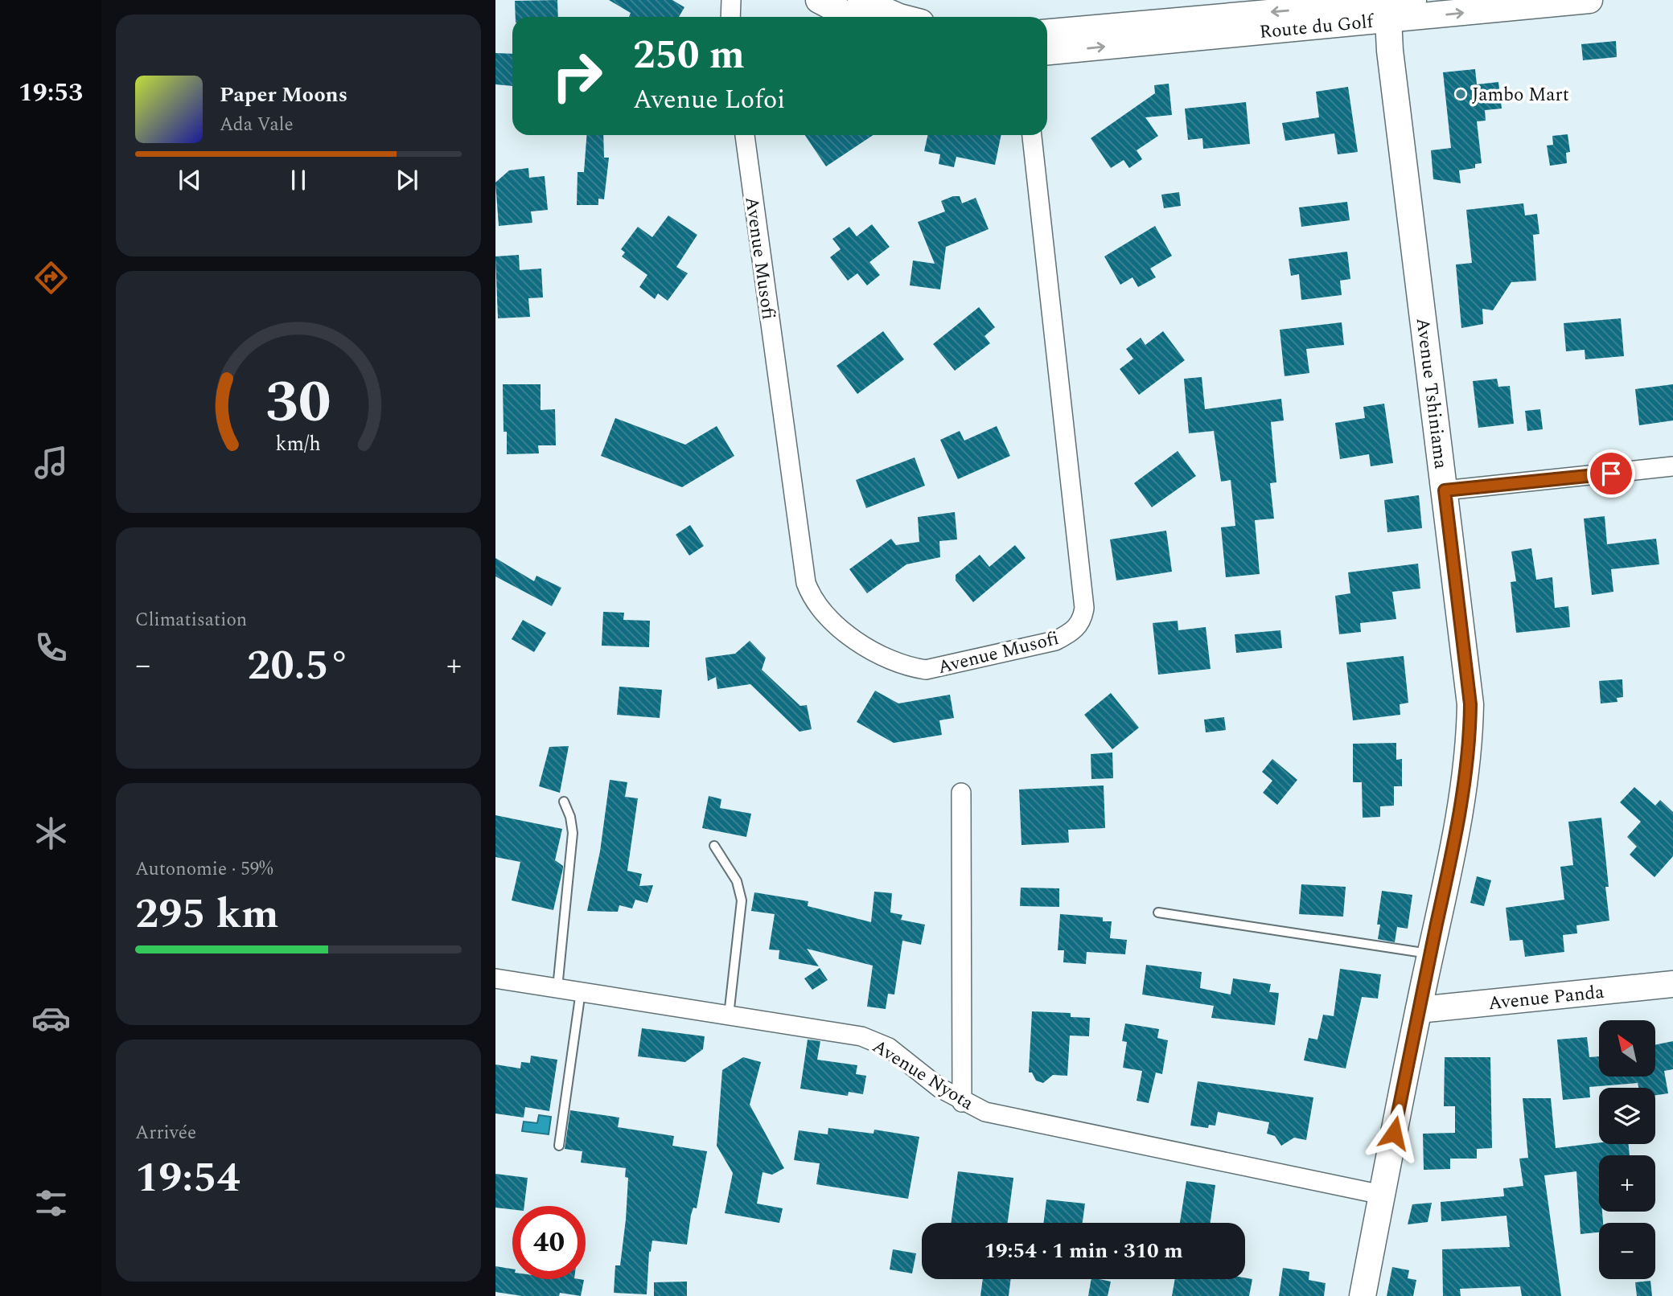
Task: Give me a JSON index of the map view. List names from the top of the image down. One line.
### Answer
{"streets":{"street":["Route du Golf","Avenue Musofi","Avenue Tshiniama","Avenue Panda","Avenue Nyota"]},"crossings":[["Route du Golf","Avenue Tshiniama"],["Avenue Tshiniama","Avenue Panda"],["Avenue Tshiniama","Avenue Nyota"]],"places":["Jambo Mart"],"north":"top left","page":{"tabs":"19:53","turn":["250 m","Avenue Lofoi"],"song":["Paper Moons","Ada Vale"],"tile":["Climatisation",["Autonomie · 59%","295 km"],["Arrivée","19:54"]],"heat":["−","20.5°","+"],"map_buttons":["+","−"],"limit":"40","trip":"19:54 · 1 min · 310 m","gauge":["30","km/h"]}}
